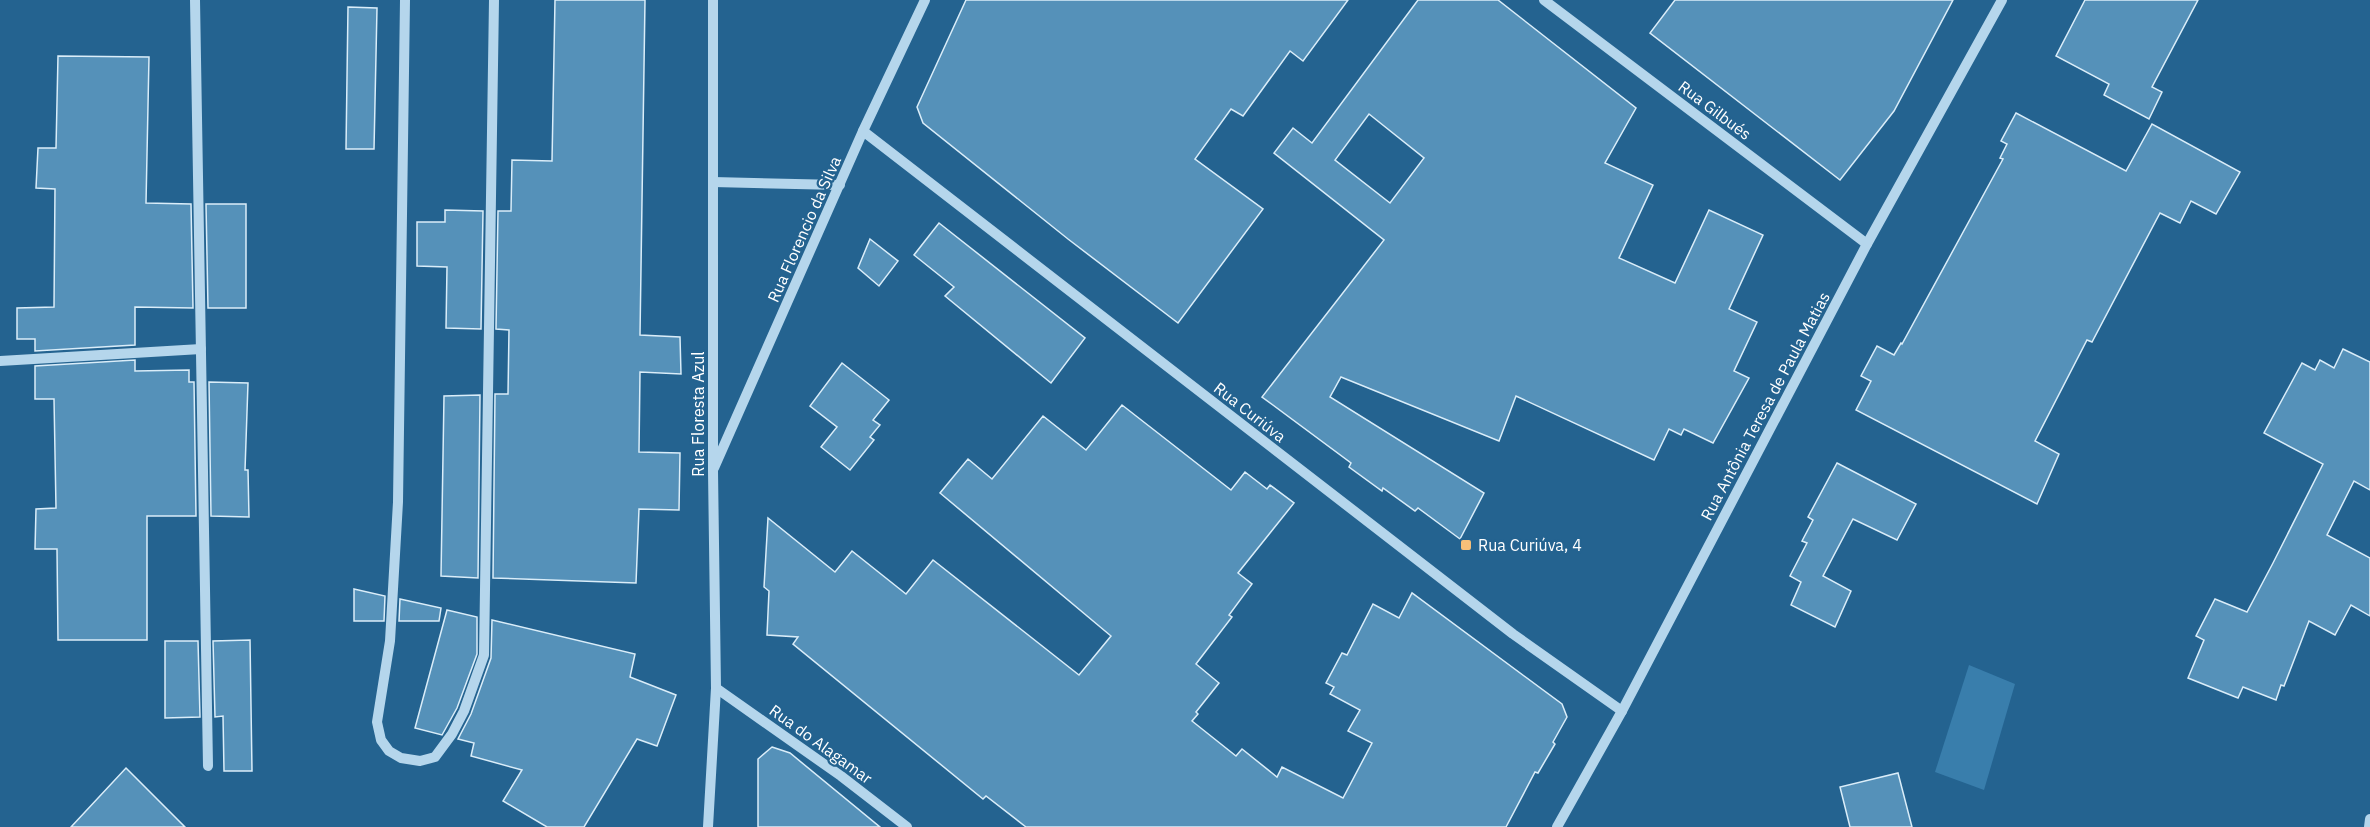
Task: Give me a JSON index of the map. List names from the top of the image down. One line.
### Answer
{"streets":{"street":["Rua Gilbués","Rua Florencio da Silva","Rua Antônia Teresa de Paula Matias","Rua Curiúva","Rua Floresta Azul","Rua do Alagamar"]},"crossings":[["Rua Gilbués","Rua Antônia Teresa de Paula Matias"],["Rua Florencio da Silva","Rua Curiúva"],["Rua Florencio da Silva","Rua Floresta Azul"],["Rua Antônia Teresa de Paula Matias","Rua Curiúva"],["Rua Floresta Azul","Rua do Alagamar"]],"places":{"transit":["Rua Curiúva, 4"]}}
